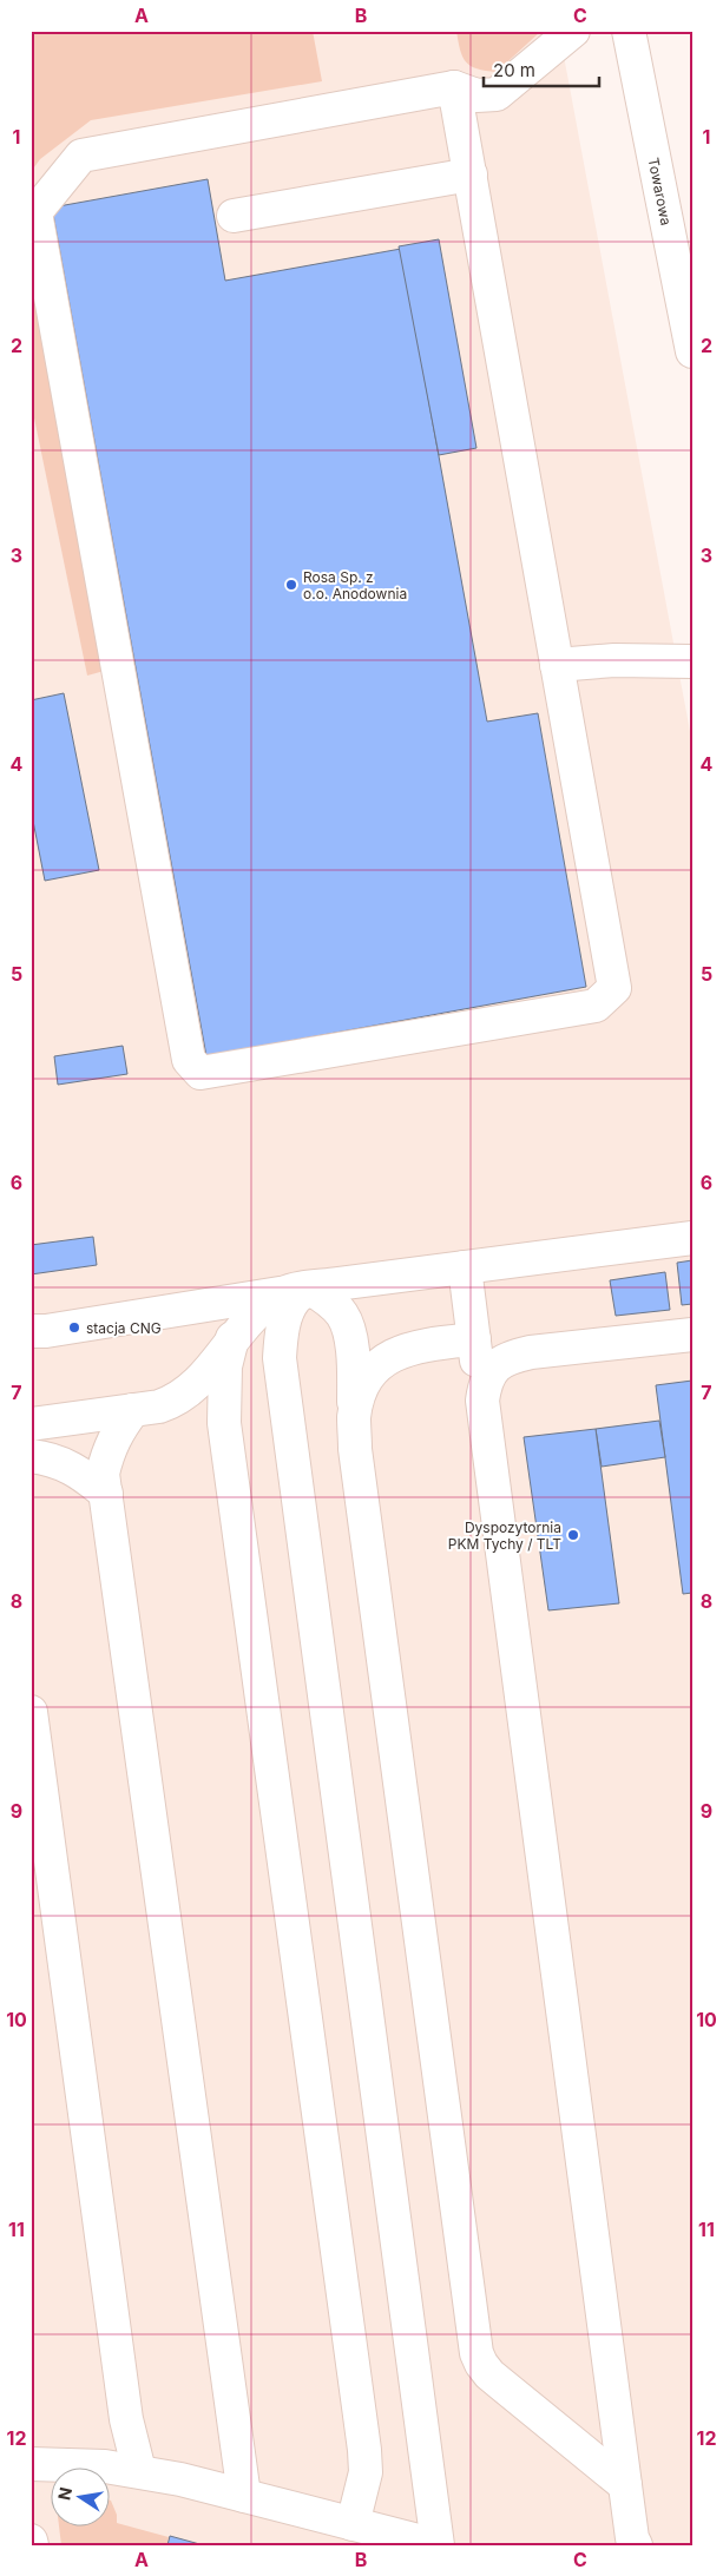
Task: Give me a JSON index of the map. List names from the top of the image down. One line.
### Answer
{"streets":{"street":["Towarowa"]},"places":["Rosa Sp. z o.o. Anodownia","stacja CNG","Dyspozytornia PKM Tychy / TLT"],"scale_bar":"20 m","north":"left","grid":{"columns":["A","B","C"],"rows":["1","2","3","4","5","6","7","8","9","10","11","12"]}}
